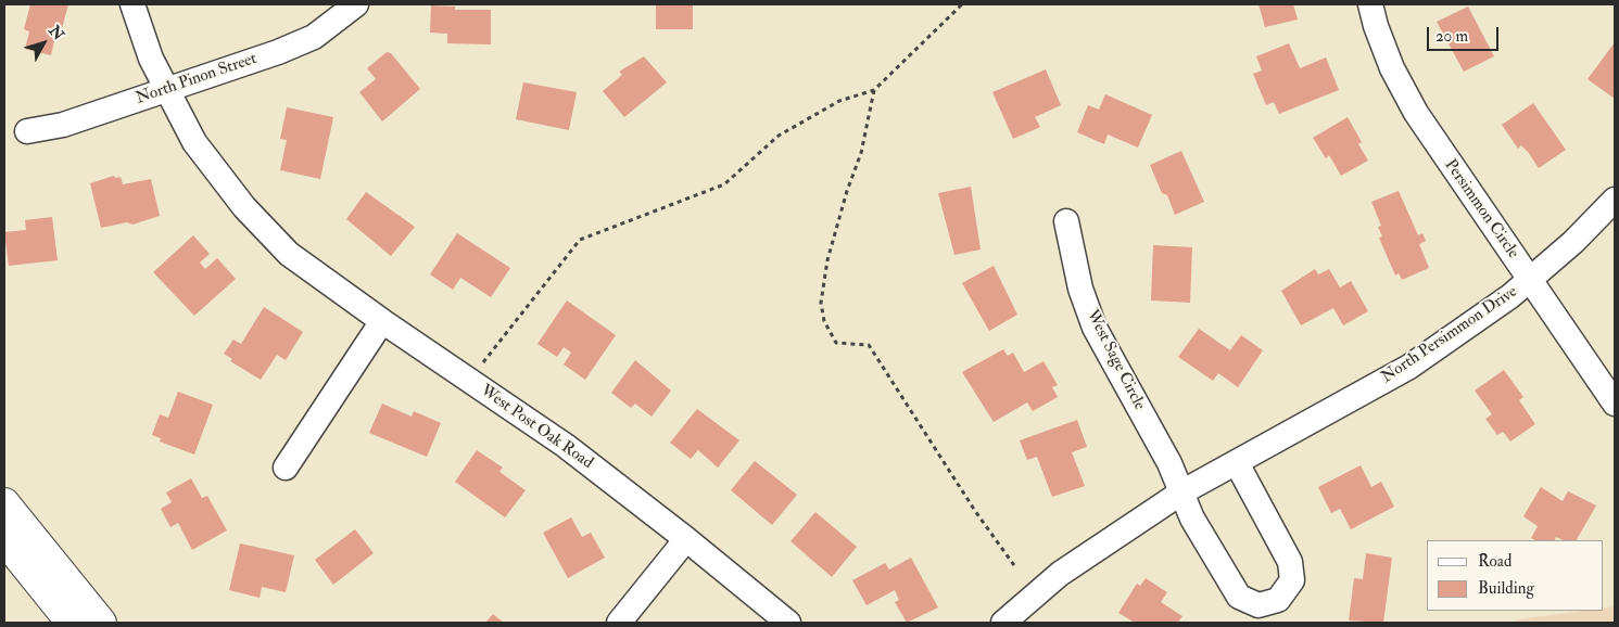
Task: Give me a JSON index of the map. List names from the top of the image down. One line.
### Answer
{"streets":{"street":["North Pinon Street","Persimmon Circle","North Persimmon Drive","West Sage Circle","West Post Oak Road"]},"crossings":[["North Pinon Street","West Post Oak Road"],["Persimmon Circle","North Persimmon Drive"],["North Persimmon Drive","West Sage Circle"]],"legend":["Road","Building"],"scale_bar":"20 m","north":"top right"}
